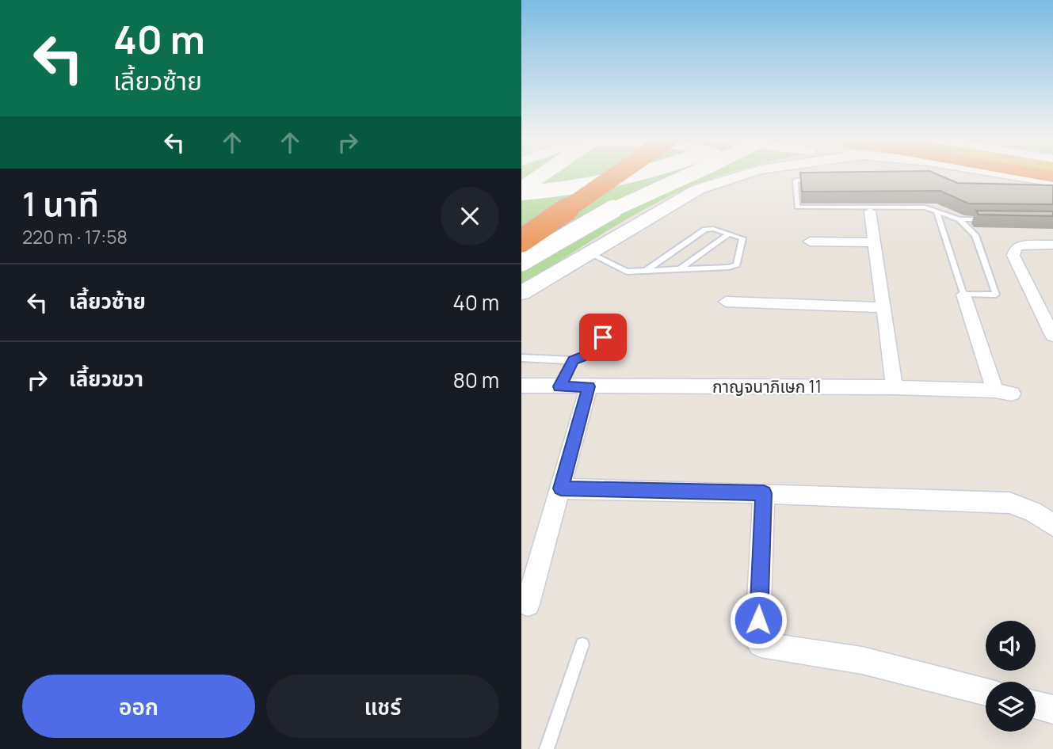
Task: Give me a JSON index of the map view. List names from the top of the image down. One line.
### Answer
{"streets":{"street":["กาญจนาภิเษก 11"]},"page":{"turn":["40 m","เลี้ยวซ้าย"],"heading":["1 นาที","220 m · 17:58"],"list":[{"name":"เลี้ยวซ้าย","value":"40 m"},{"name":"เลี้ยวขวา","value":"80 m"}],"buttons":["ออก","แชร์"]}}
